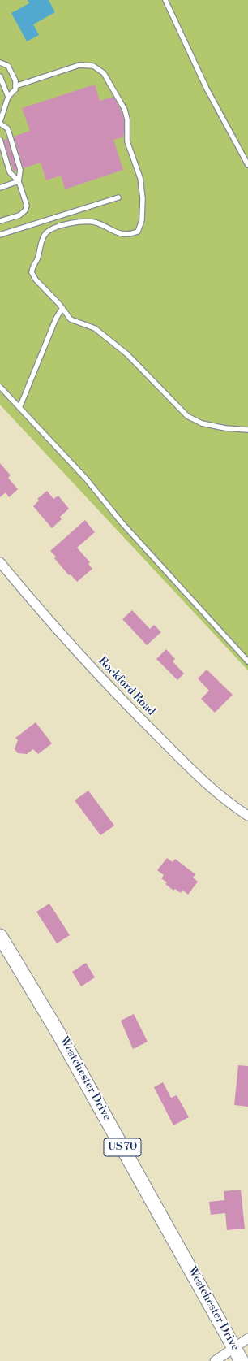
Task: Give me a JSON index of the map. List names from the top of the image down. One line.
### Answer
{"streets":{"main road":["Westchester Drive","US 70"],"street":["Rockford Road"]}}
